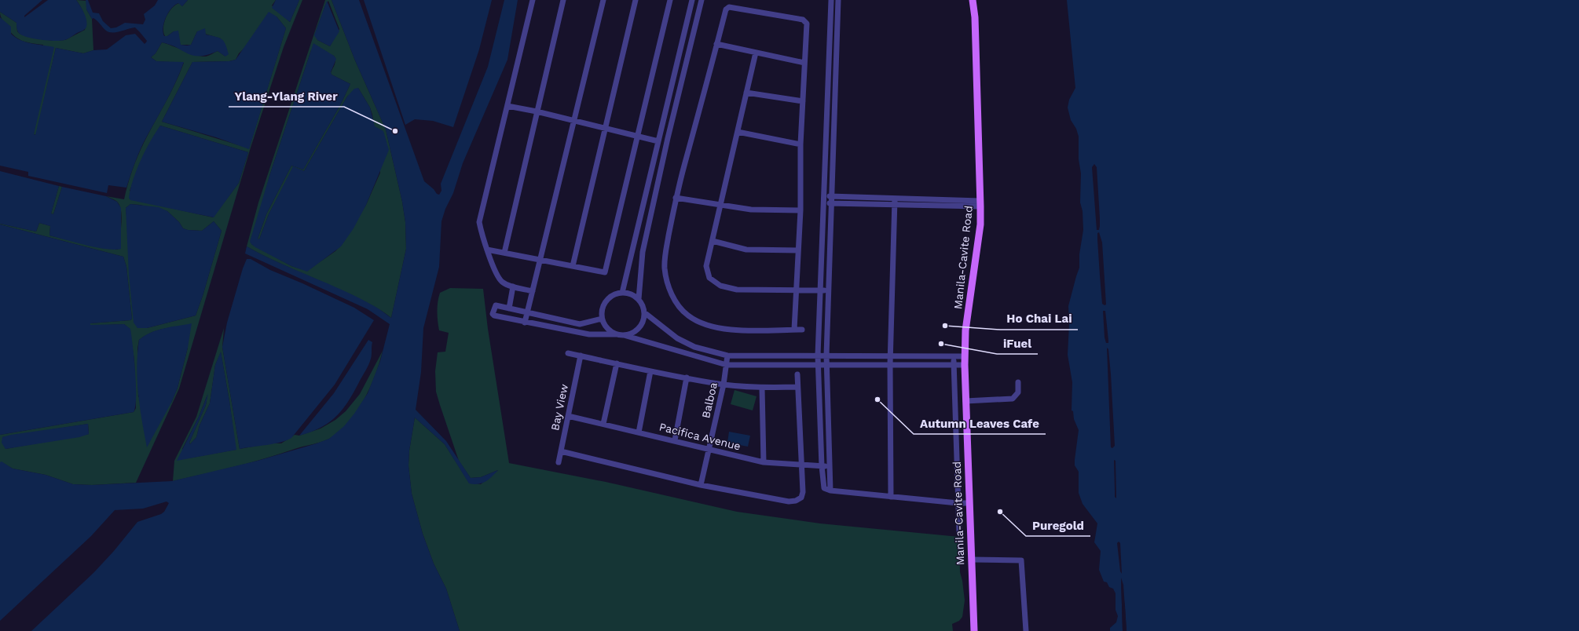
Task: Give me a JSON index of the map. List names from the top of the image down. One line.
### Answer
{"streets":{"main road":["Manila-Cavite Road"],"street":["Balboa","Bay View","Pacifica Avenue"]},"crossings":[["Balboa","Pacifica Avenue"],["Bay View","Pacifica Avenue"]],"places":["Ylang-Ylang River","Ho Chai Lai","iFuel","Autumn Leaves Cafe","Puregold"]}
